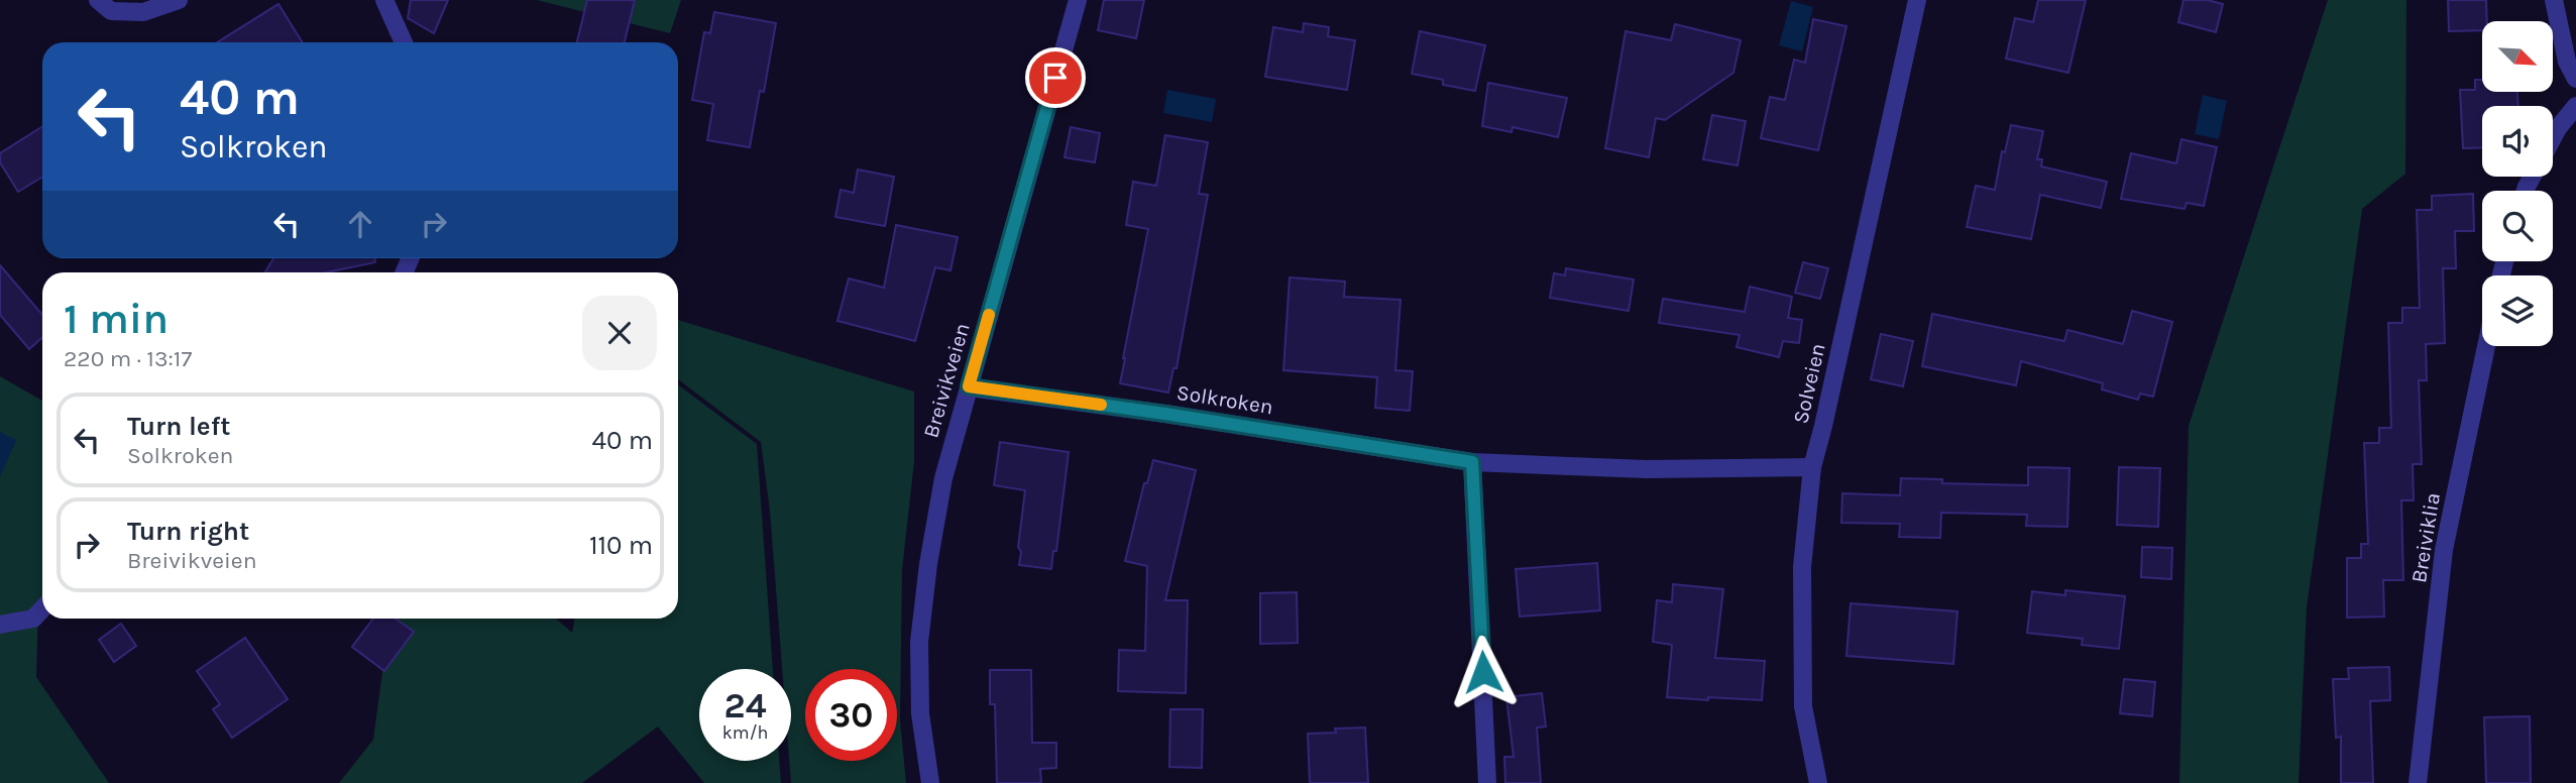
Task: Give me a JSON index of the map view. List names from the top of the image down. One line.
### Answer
{"streets":{"street":["Breivikveien","Solveien","Solkroken","Breiviklia"]},"crossings":[["Breivikveien","Solkroken"],["Solveien","Solkroken"]],"north":"bottom right","page":{"turn":["40 m","Solkroken"],"heading":["1 min","220 m · 13:17"],"list":[{"name":"Turn left","note":"Solkroken","value":"40 m"},{"name":"Turn right","note":"Breivikveien","value":"110 m"}],"speed":"24 km/h","limit":"30"}}
